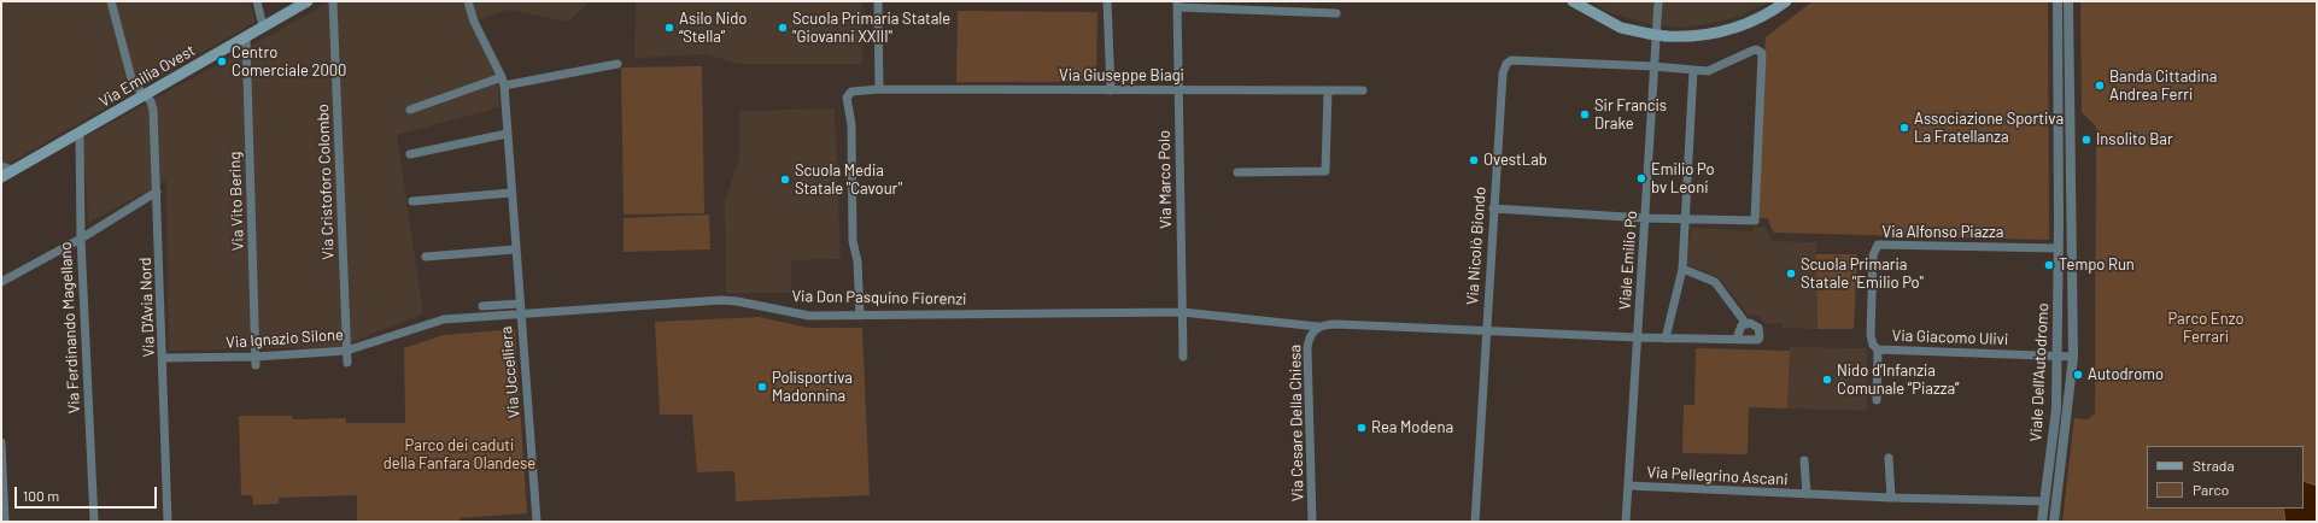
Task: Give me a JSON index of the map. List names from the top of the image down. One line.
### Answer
{"streets":{"main road":["Via Emilia Ovest"],"street":["Via Giuseppe Biagi","Via Marco Polo","Via Cristoforo Colombo","Via Vito Bering","Via Alfonso Piazza","Via Nicolò Biondo","Viale Emilio Po","Via Don Pasquino Fiorenzi","Via D'Avia Nord","Via Ferdinando Magellano","Via Giacomo Ulivi","Via Ignazio Silone","Via Uccelliera","Viale Dell'Autodromo","Via Cesare Della Chiesa","Via Pellegrino Ascani"]},"crossings":[["Via Emilia Ovest","Via Vito Bering"],["Via Emilia Ovest","Via D'Avia Nord"],["Via Emilia Ovest","Via Ferdinando Magellano"],["Via Giuseppe Biagi","Via Marco Polo"],["Via Giuseppe Biagi","Via Don Pasquino Fiorenzi"],["Via Marco Polo","Via Don Pasquino Fiorenzi"],["Via Cristoforo Colombo","Via Ignazio Silone"],["Via Vito Bering","Via Ignazio Silone"],["Via Alfonso Piazza","Via Giacomo Ulivi"],["Via Alfonso Piazza","Viale Dell'Autodromo"],["Via Nicolò Biondo","Viale Emilio Po"],["Via Nicolò Biondo","Via Don Pasquino Fiorenzi"],["Viale Emilio Po","Via Don Pasquino Fiorenzi"],["Viale Emilio Po","Via Pellegrino Ascani"],["Via Don Pasquino Fiorenzi","Via Ignazio Silone"],["Via Don Pasquino Fiorenzi","Via Uccelliera"],["Via Don Pasquino Fiorenzi","Via Cesare Della Chiesa"],["Via D'Avia Nord","Via Ignazio Silone"],["Via Giacomo Ulivi","Viale Dell'Autodromo"],["Via Ignazio Silone","Via Uccelliera"],["Viale Dell'Autodromo","Via Pellegrino Ascani"]],"parks":["Parco Enzo Ferrari","Parco dei caduti della Fanfara Olandese"],"places":["Asilo Nido “Stella”","Scuola Primaria Statale \"Giovanni XXIII\"","Centro Comerciale 2000","Banda Cittadina Andrea Ferri","Sir Francis Drake","Associazione Sportiva La Fratellanza","Insolito Bar","OvestLab","Emilio Po bv Leoni","Scuola Media Statale \"Cavour\"","Tempo Run","Scuola Primaria Statale \"Emilio Po\"","Autodromo","Nido d’Infanzia Comunale “Piazza”","Polisportiva Madonnina","Rea Modena"],"legend":["Strada","Parco"],"scale_bar":"100 m"}
